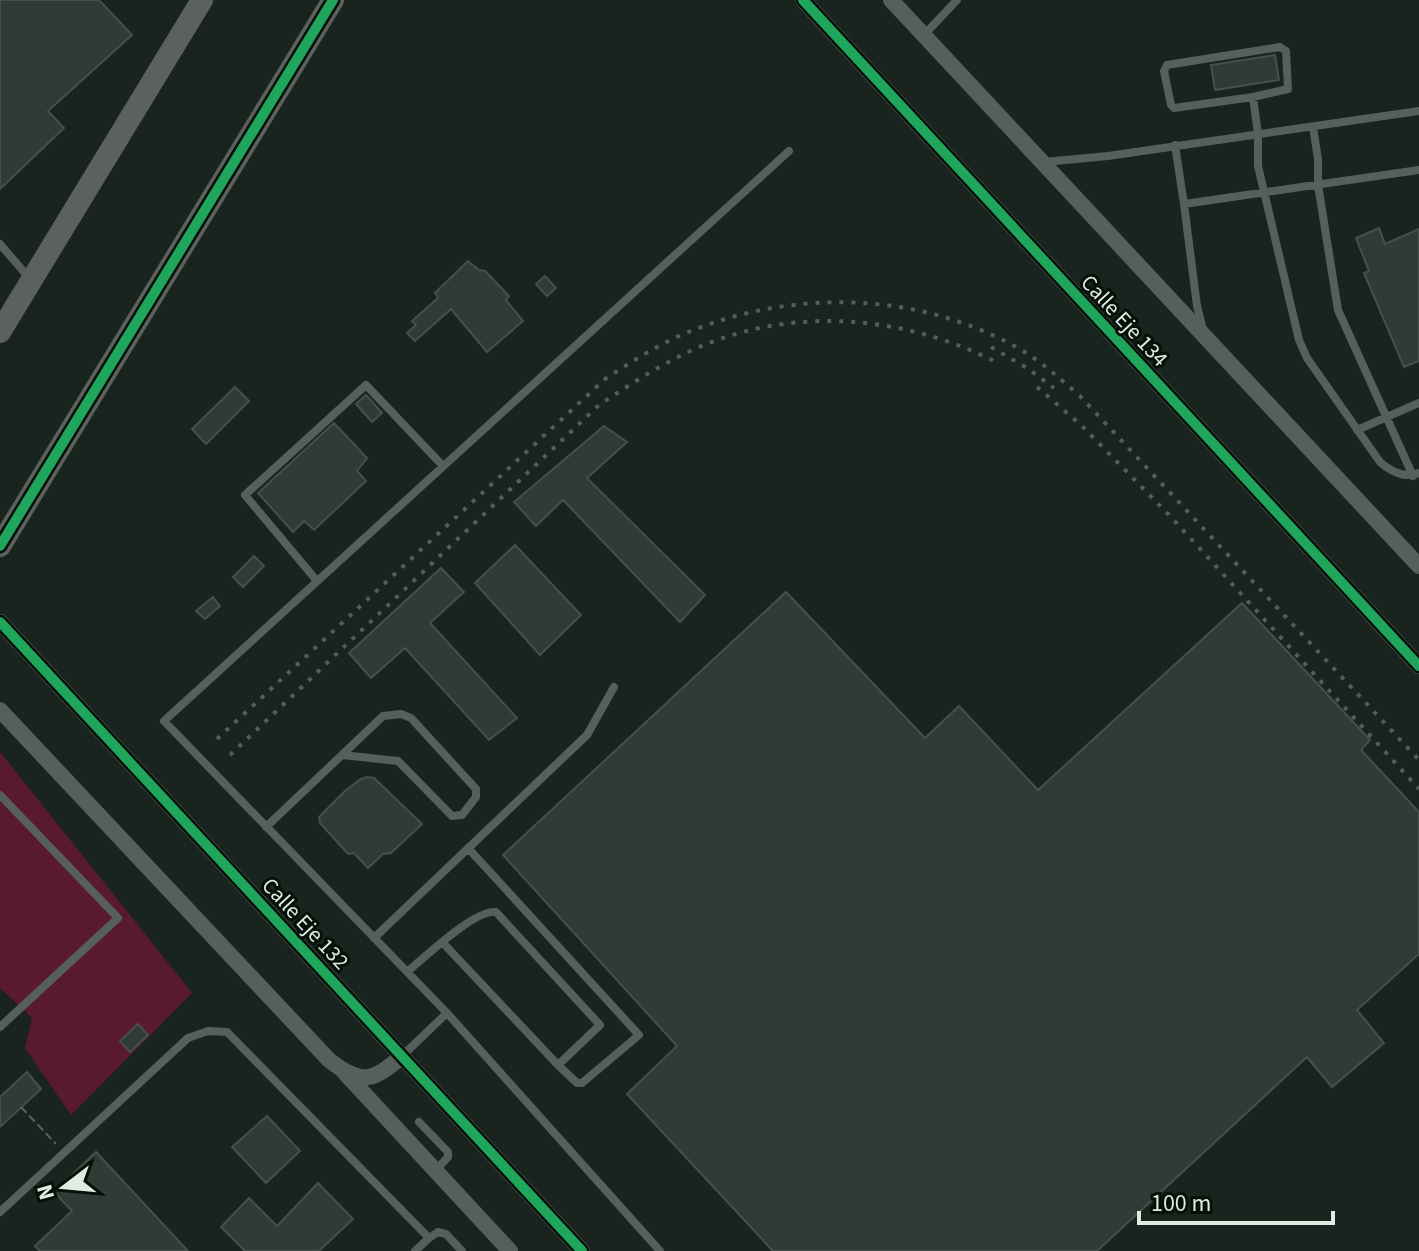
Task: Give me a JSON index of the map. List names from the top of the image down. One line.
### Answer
{"streets":{"street":["Calle Eje 134","Calle Eje 132"]},"scale_bar":"100 m","north":"left"}
